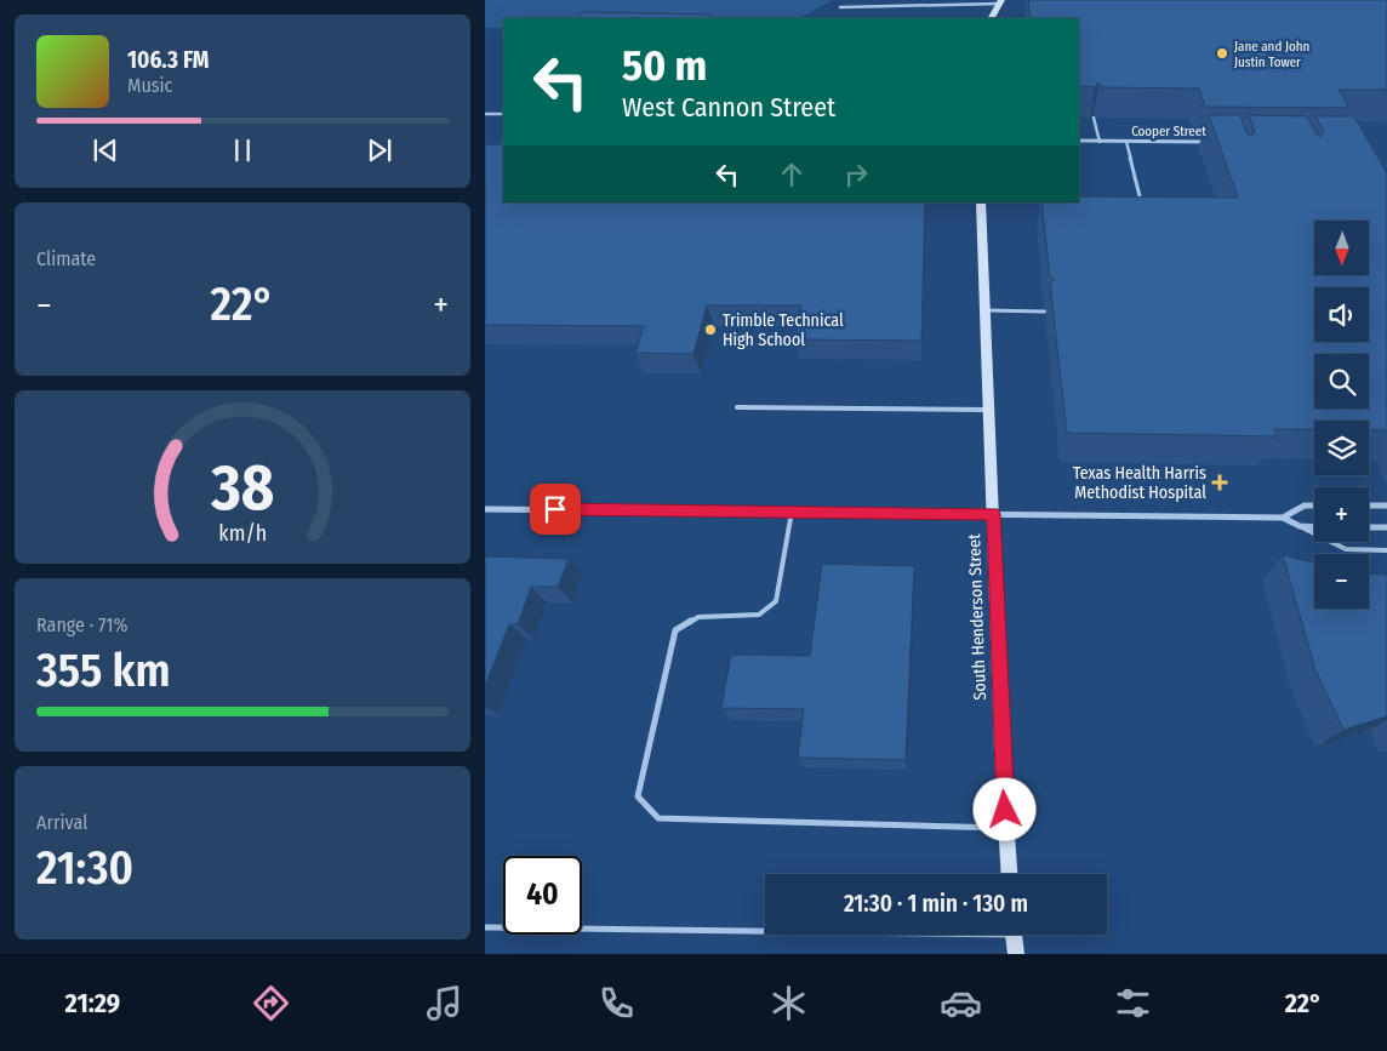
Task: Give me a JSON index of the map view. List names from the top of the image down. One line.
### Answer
{"streets":{"street":["Cooper Street","South Henderson Street"]},"places":{"other":["Jane and John Justin Tower","Trimble Technical High School"],"health":["Texas Health Harris Methodist Hospital"]},"north":"bottom","page":{"turn":["50 m","West Cannon Street"],"song":["106.3 FM","Music"],"tile":["Climate",["Range · 71%","355 km"],["Arrival","21:30"]],"map_buttons":["+","−"],"heat":["−","22°","+"],"limit":"40","trip":"21:30 · 1 min · 130 m","tabs":["21:29","22°"],"gauge":["38","km/h"]}}
